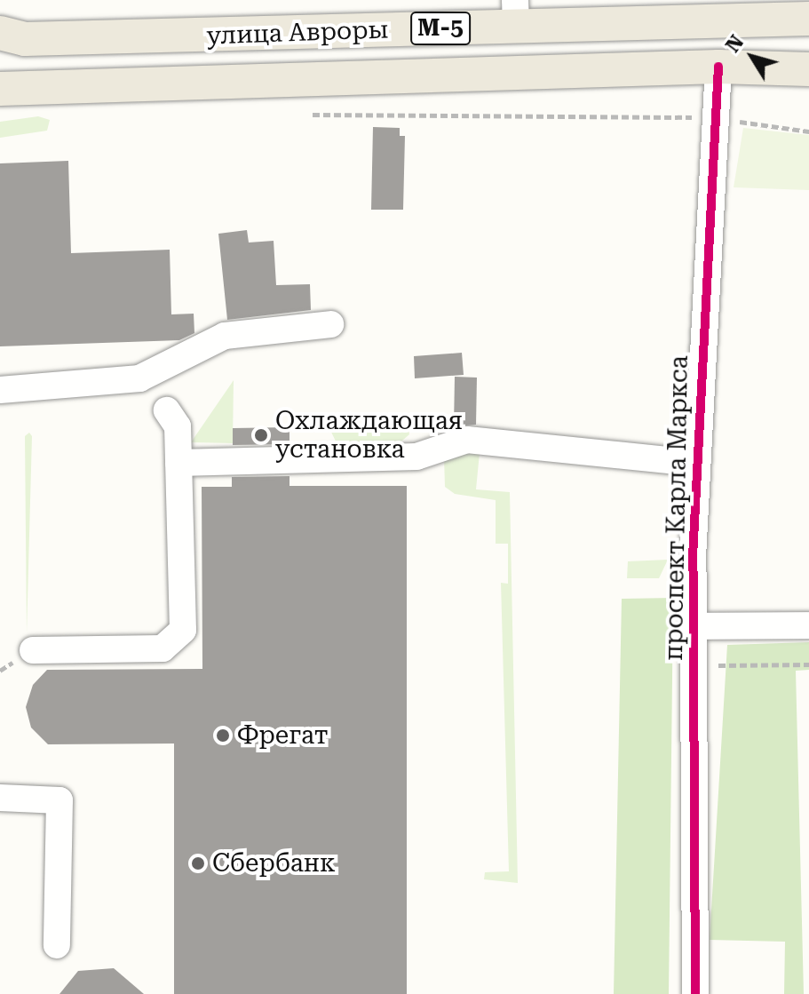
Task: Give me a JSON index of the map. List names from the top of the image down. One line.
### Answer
{"streets":{"main road":["М-5","улица Авроры"],"street":["проспект Карла Маркса"]},"crossings":[["улица Авроры","проспект Карла Маркса"]],"places":["Охлаждающая установка","Фрегат","Сбербанк"],"north":"top left"}
